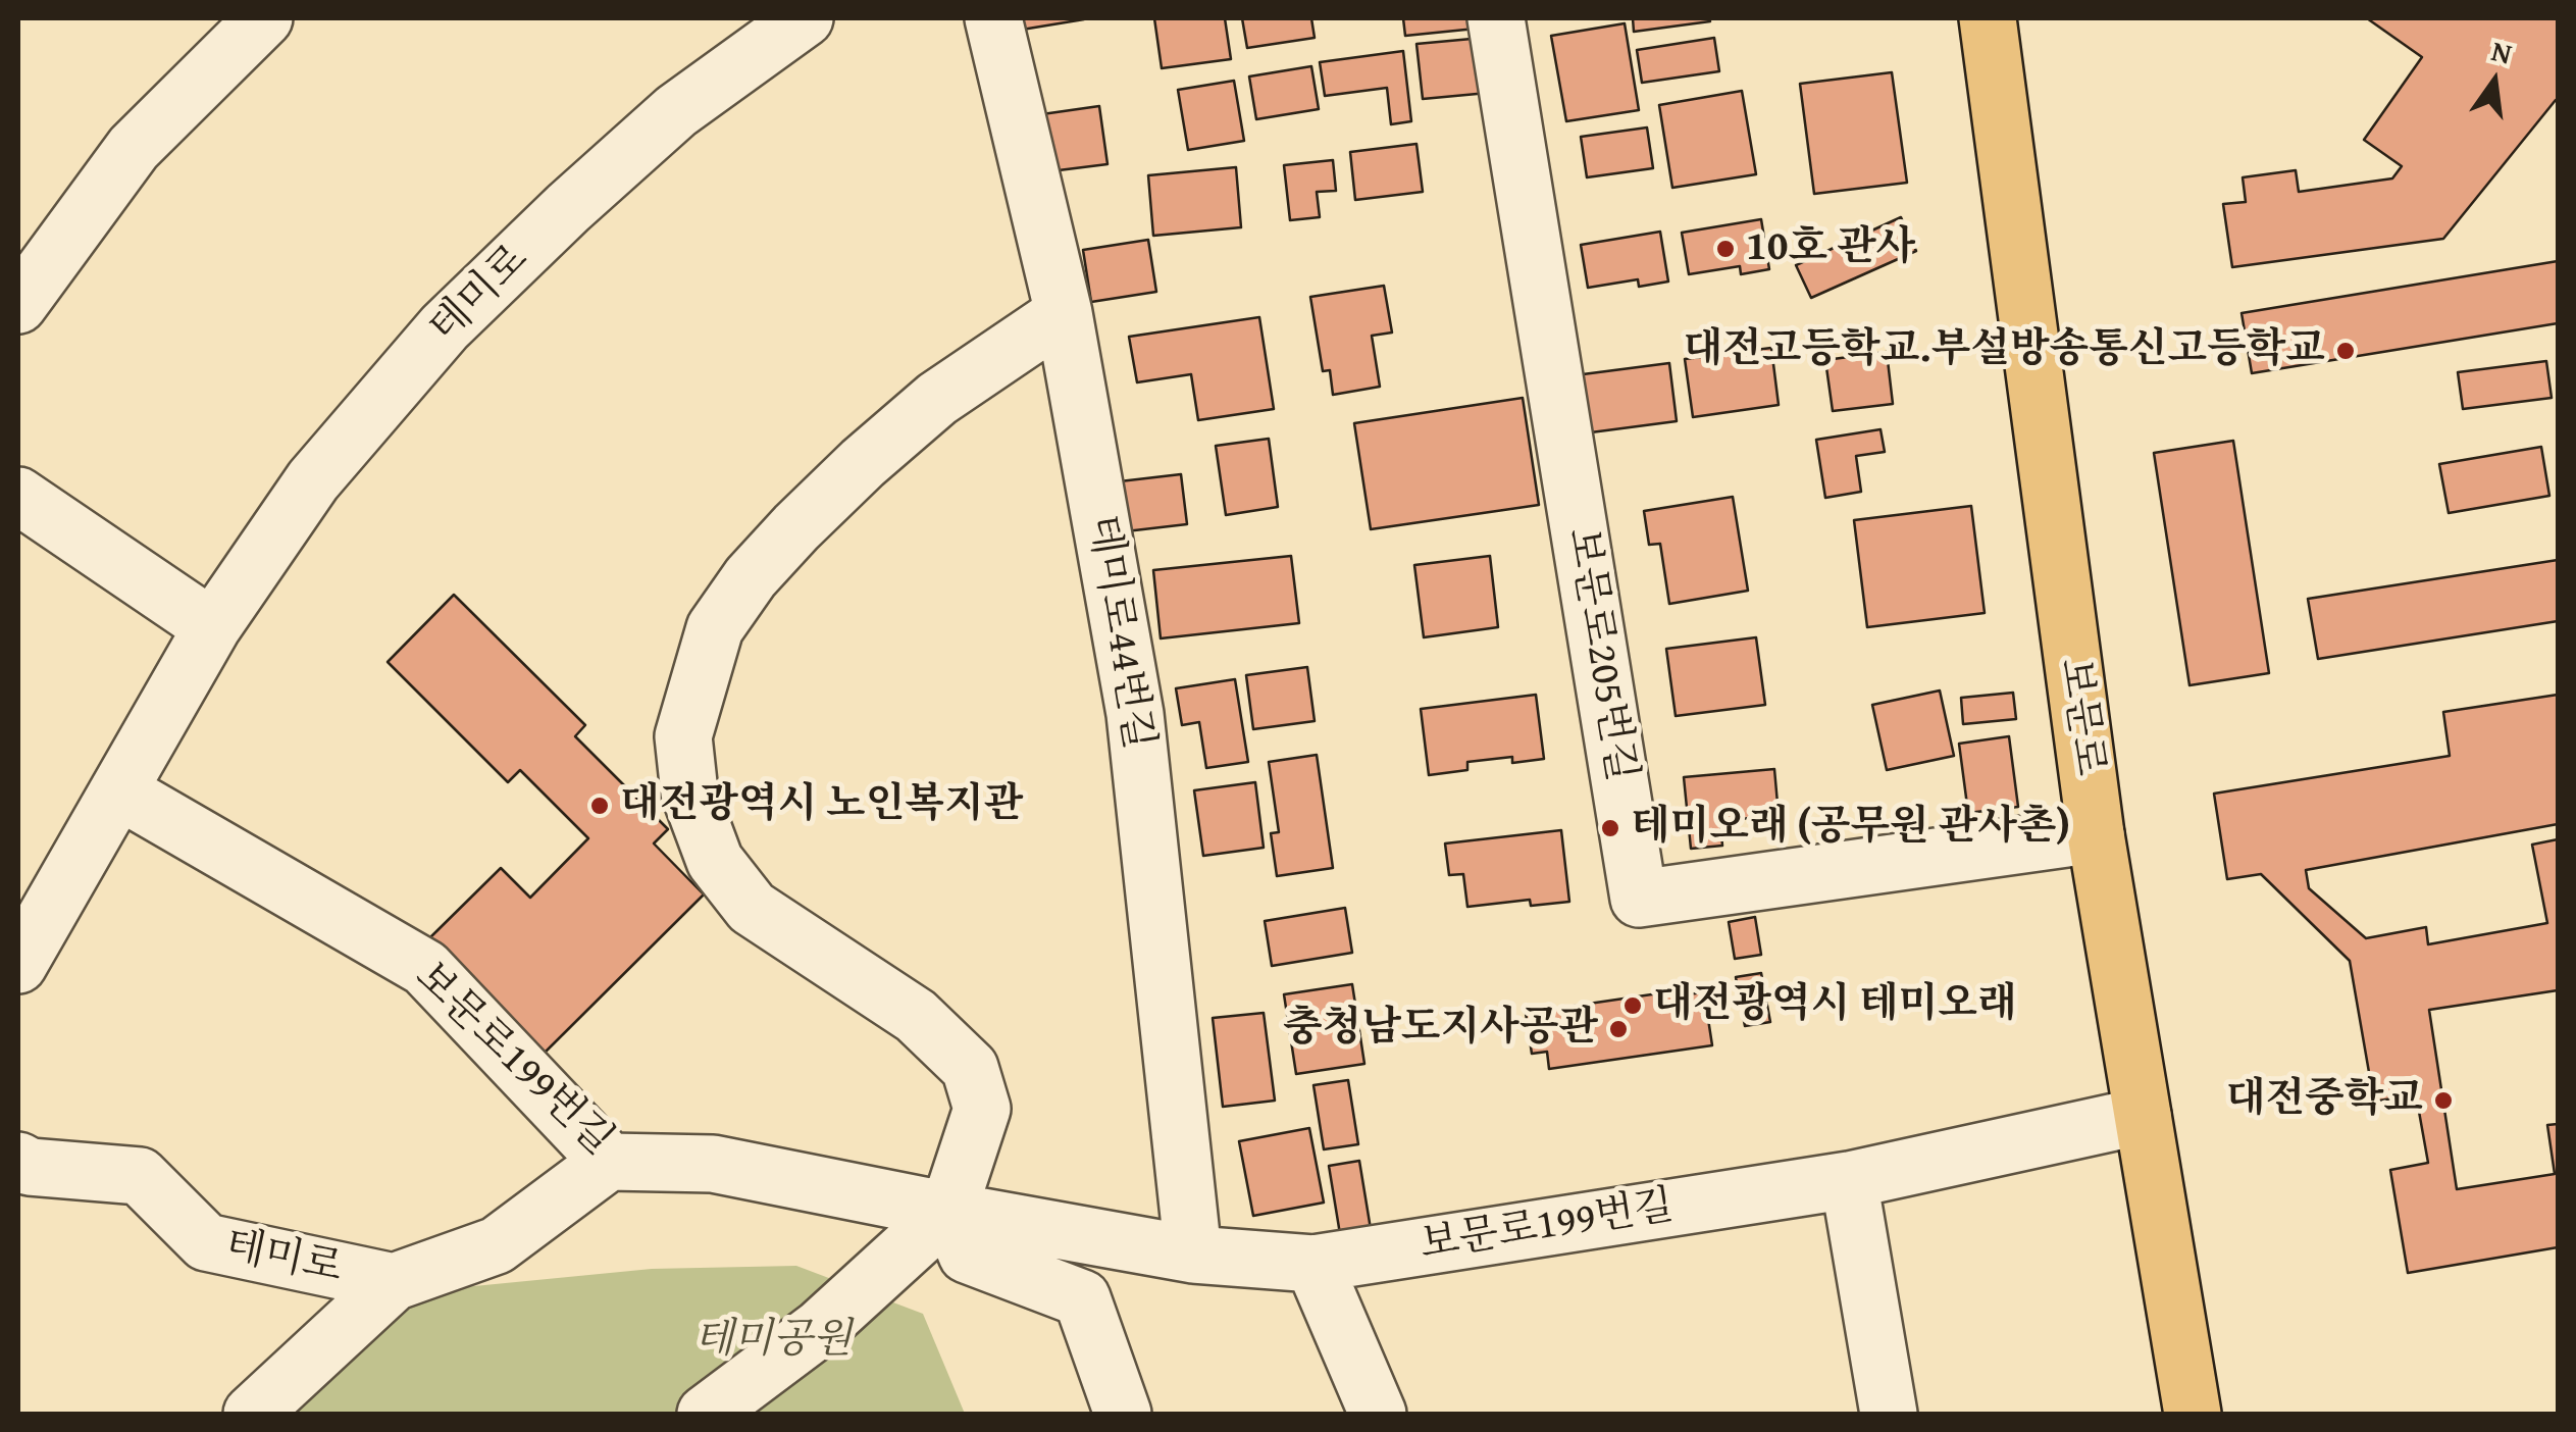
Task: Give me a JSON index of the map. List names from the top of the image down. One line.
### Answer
{"streets":{"main road":["보문로"],"street":["테미로","테미로44번길","보문로205번길","보문로199번길"]},"crossings":[["테미로","보문로199번길"],["테미로44번길","보문로199번길"],["보문로205번길","보문로"],["보문로","보문로199번길"]],"parks":["테미공원"],"places":["10호 관사","대전고등학교.부설방송통신고등학교","대전광역시 노인복지관","테미오래 (공무원 관사촌)","대전광역시 테미오래","충청남도지사공관","대전중학교"],"north":"top"}
